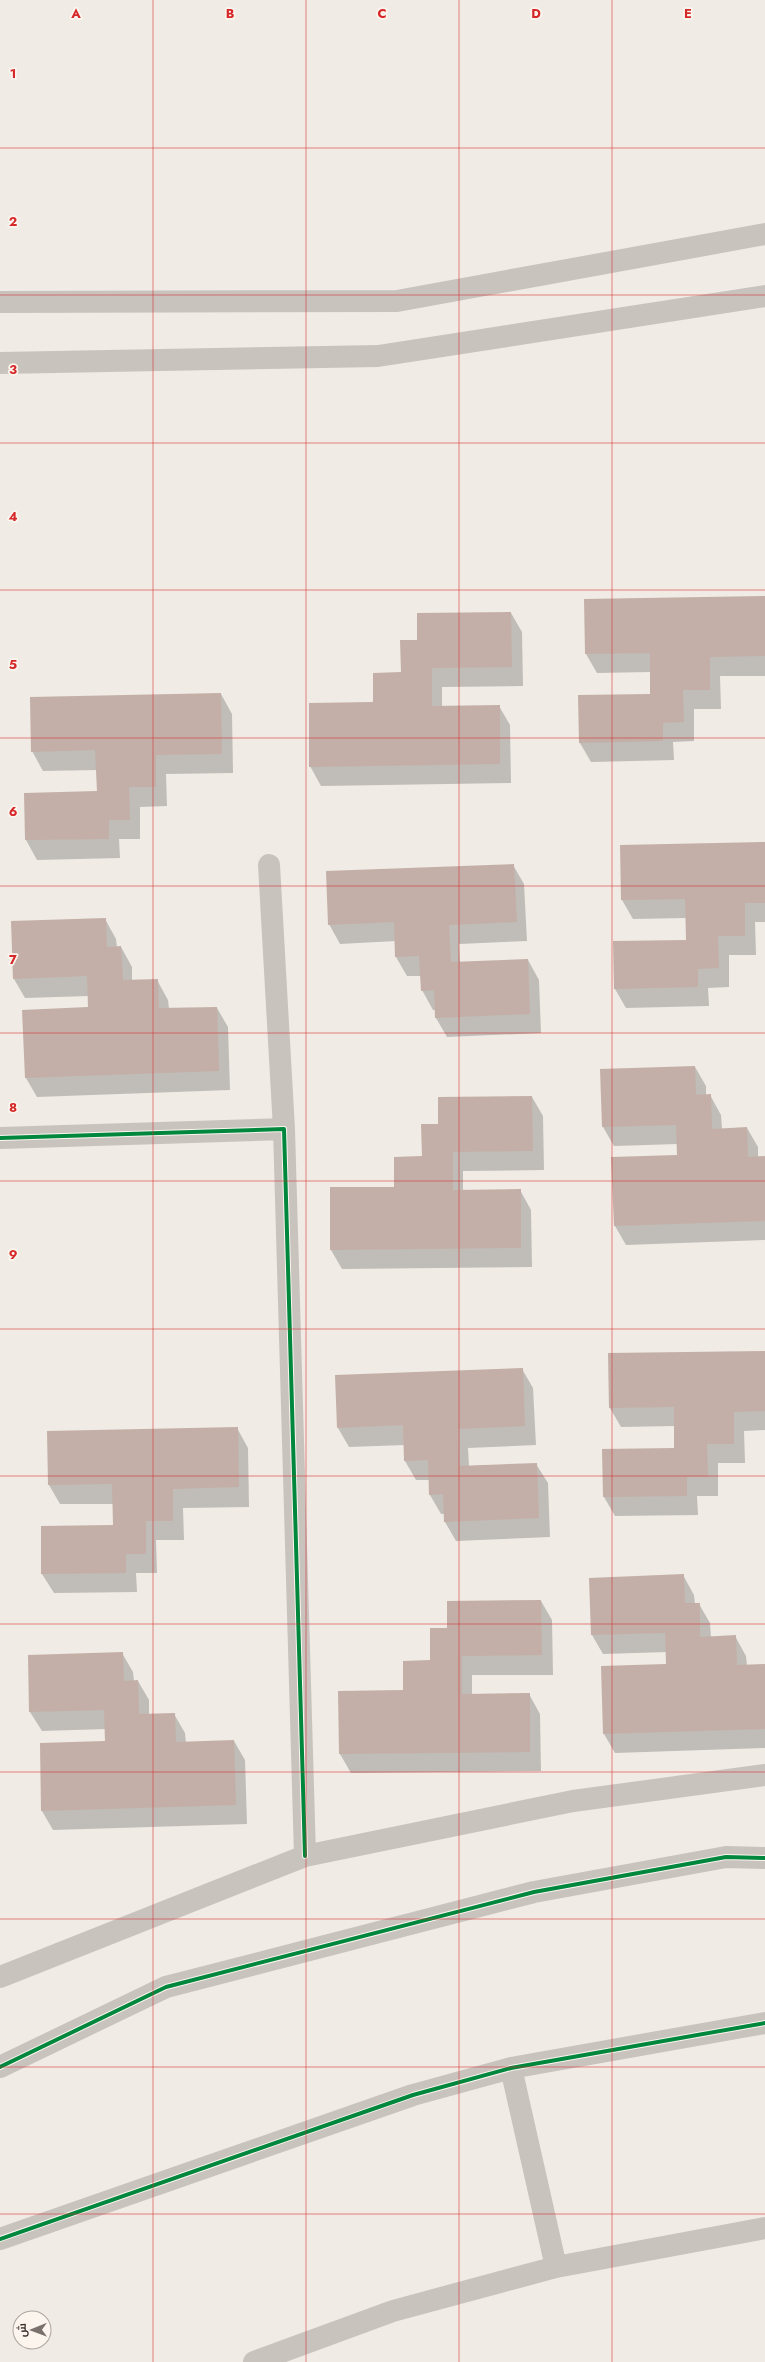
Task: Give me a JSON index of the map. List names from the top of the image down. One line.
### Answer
{"north":"left","grid":{"columns":["A","B","C","D","E"],"rows":["1","2","3","4","5","6","7","8","9"]}}
